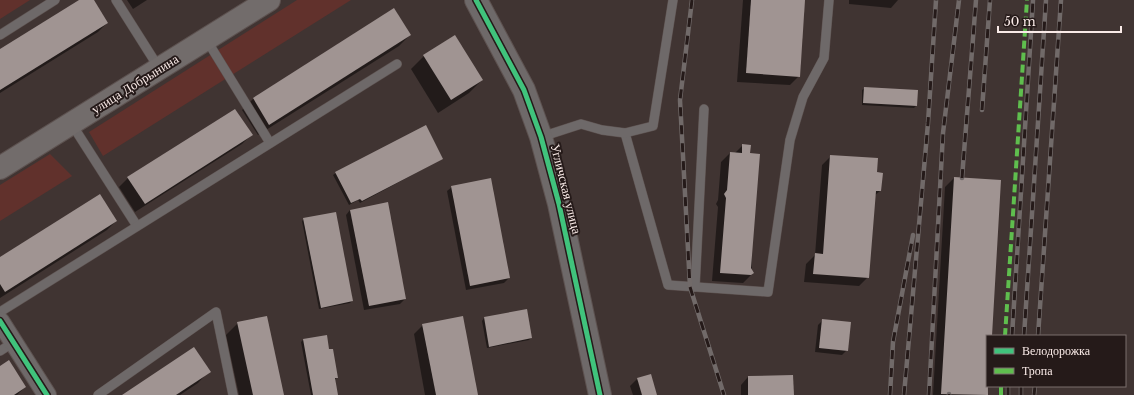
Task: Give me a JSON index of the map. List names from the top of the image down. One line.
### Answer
{"streets":{"main road":["улица Добрынина"],"street":["Угличская улица"]},"legend":["Велодорожка","Тропа"],"scale_bar":"50 m"}
